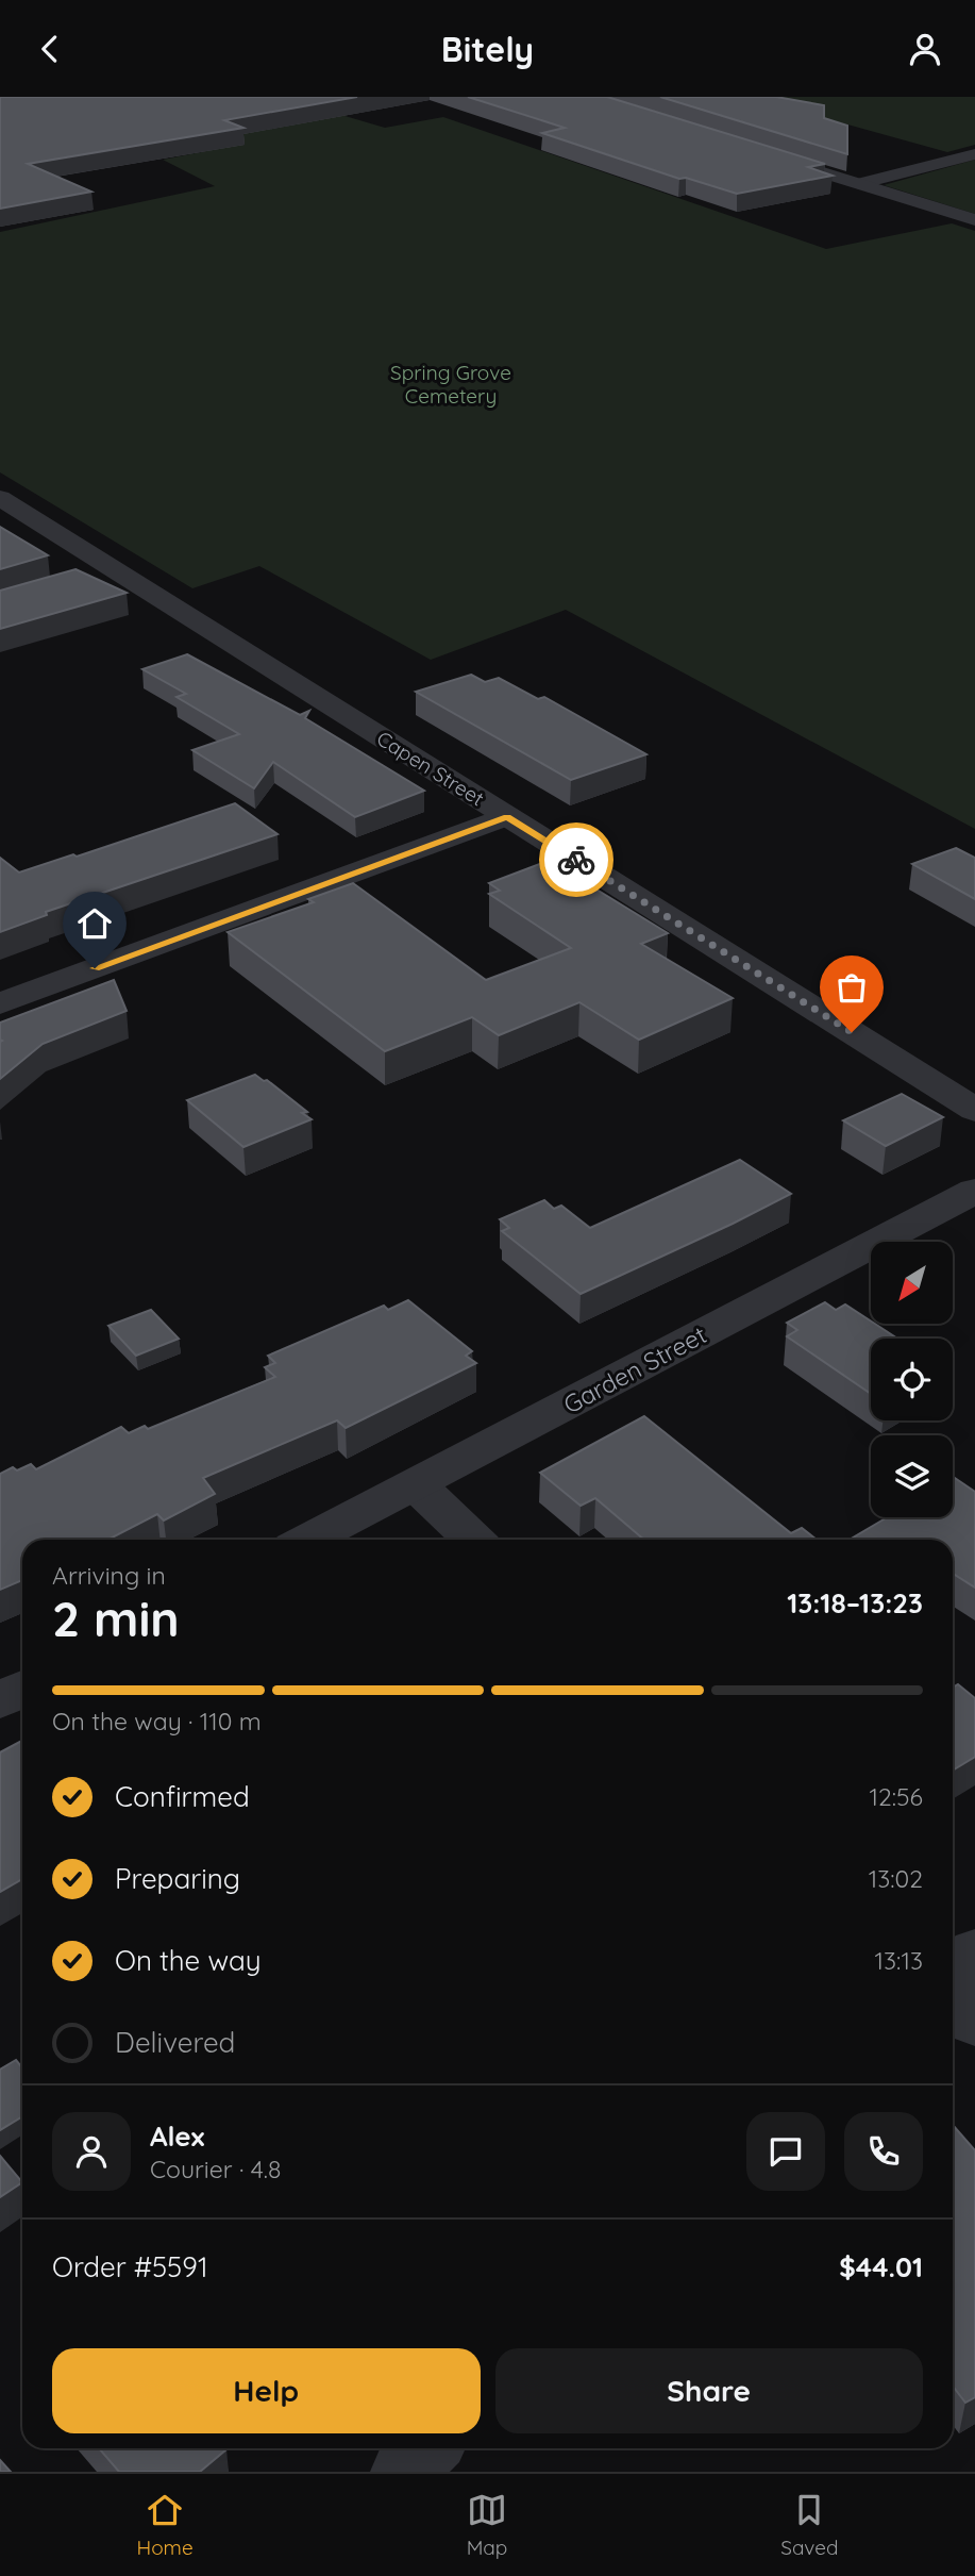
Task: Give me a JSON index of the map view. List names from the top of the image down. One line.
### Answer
{"streets":{"street":["Capen Street","Garden Street"]},"parks":["Spring Grove Cemetery"],"north":"bottom left","page":{"header":"Bitely","heading":["2 min","Arriving in","13:18–13:23"],"panel":["Alex","Courier · 4.8","Order #5591","$44.01"],"bar":"On the way · 110 m","list":[["Confirmed","12:56"],["Preparing","13:02"],["On the way","13:13"],"Delivered"],"buttons":["Help","Share"],"tabs":["Home","Map","Saved"]}}
